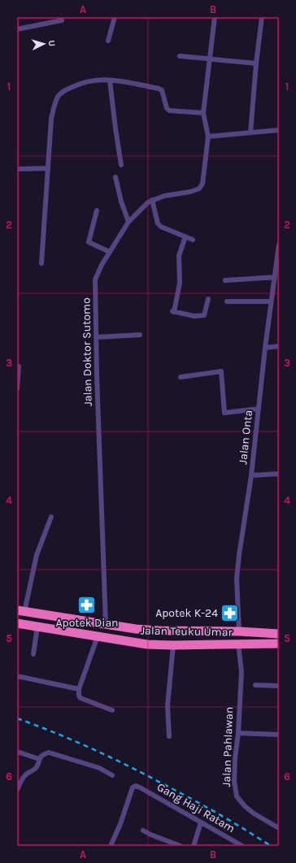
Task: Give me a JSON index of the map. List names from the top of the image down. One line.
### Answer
{"streets":{"highway":["Jalan Teuku Umar"],"street":["Jalan Doktor Sutomo","Jalan Onta","Jalan Pahlawan","Gang Haji Ratam"]},"crossings":[["Jalan Doktor Sutomo","Jalan Teuku Umar"],["Jalan Onta","Jalan Teuku Umar"],["Jalan Teuku Umar","Jalan Pahlawan"]],"places":{"pharmacy":["Apotek Dian","Apotek K-24"]},"north":"right","grid":{"columns":["A","B"],"rows":["1","2","3","4","5","6"]}}
